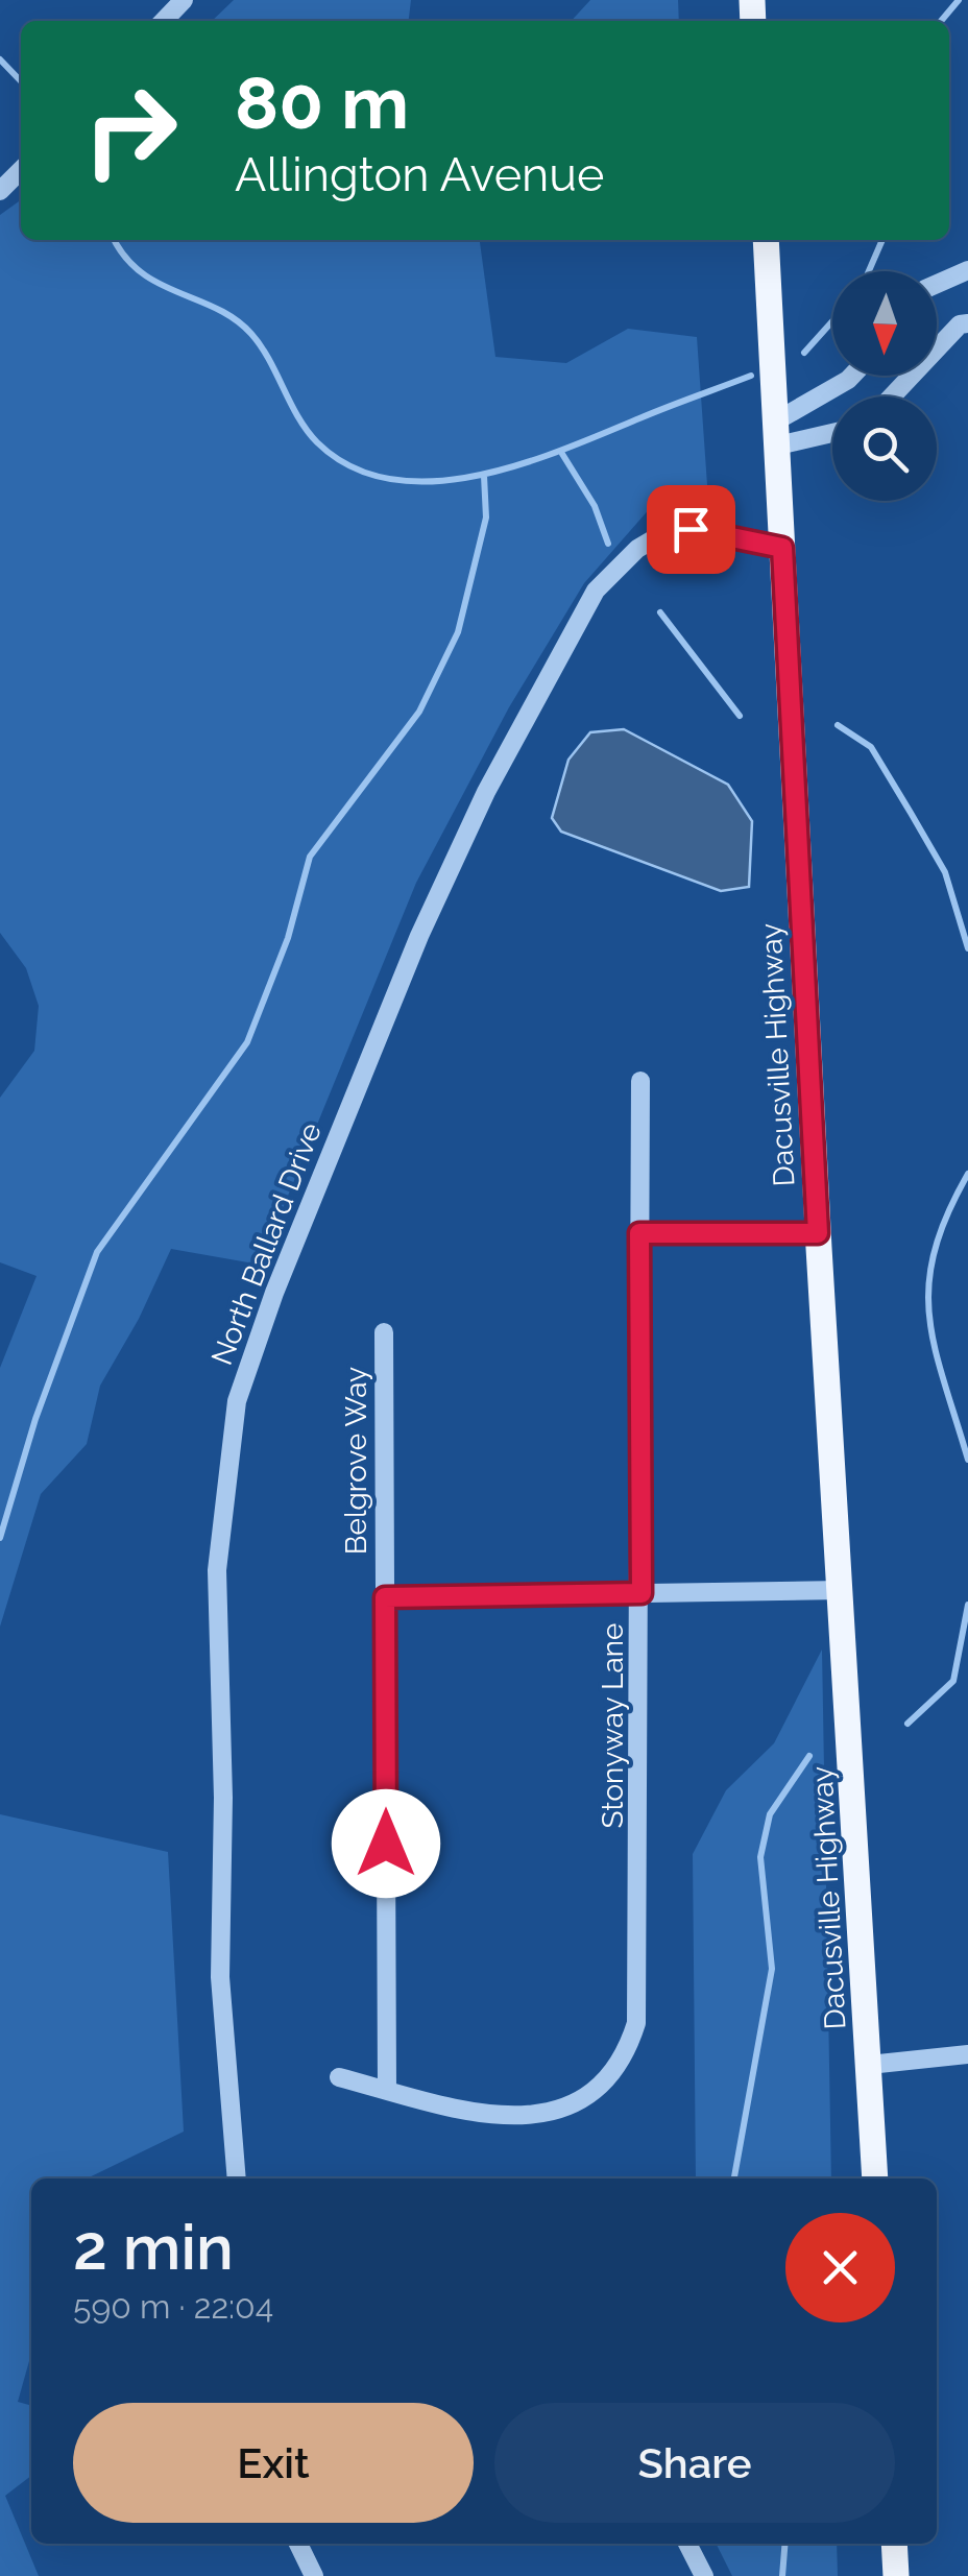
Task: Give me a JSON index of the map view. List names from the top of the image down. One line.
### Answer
{"streets":{"main road":["Dacusville Highway"],"street":["North Ballard Drive","Belgrove Way","Stonyway Lane"]},"crossings":[["Dacusville Highway","North Ballard Drive"],["Belgrove Way","Stonyway Lane"]],"north":"bottom","page":{"turn":["80 m","Allington Avenue"],"heading":["2 min","590 m · 22:04"],"buttons":["Exit","Share"]}}
